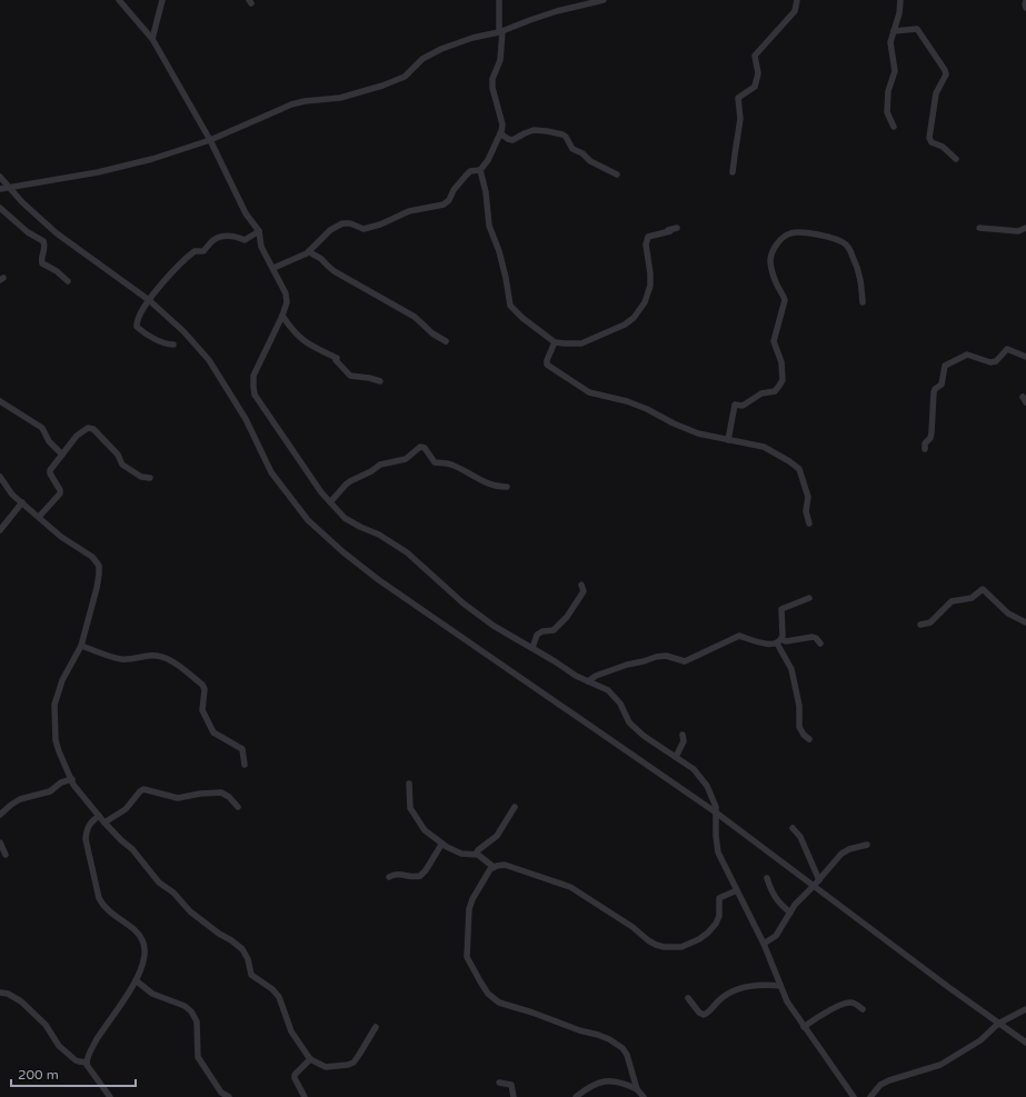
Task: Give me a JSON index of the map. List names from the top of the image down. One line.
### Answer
{"scale_bar":"200 m"}
